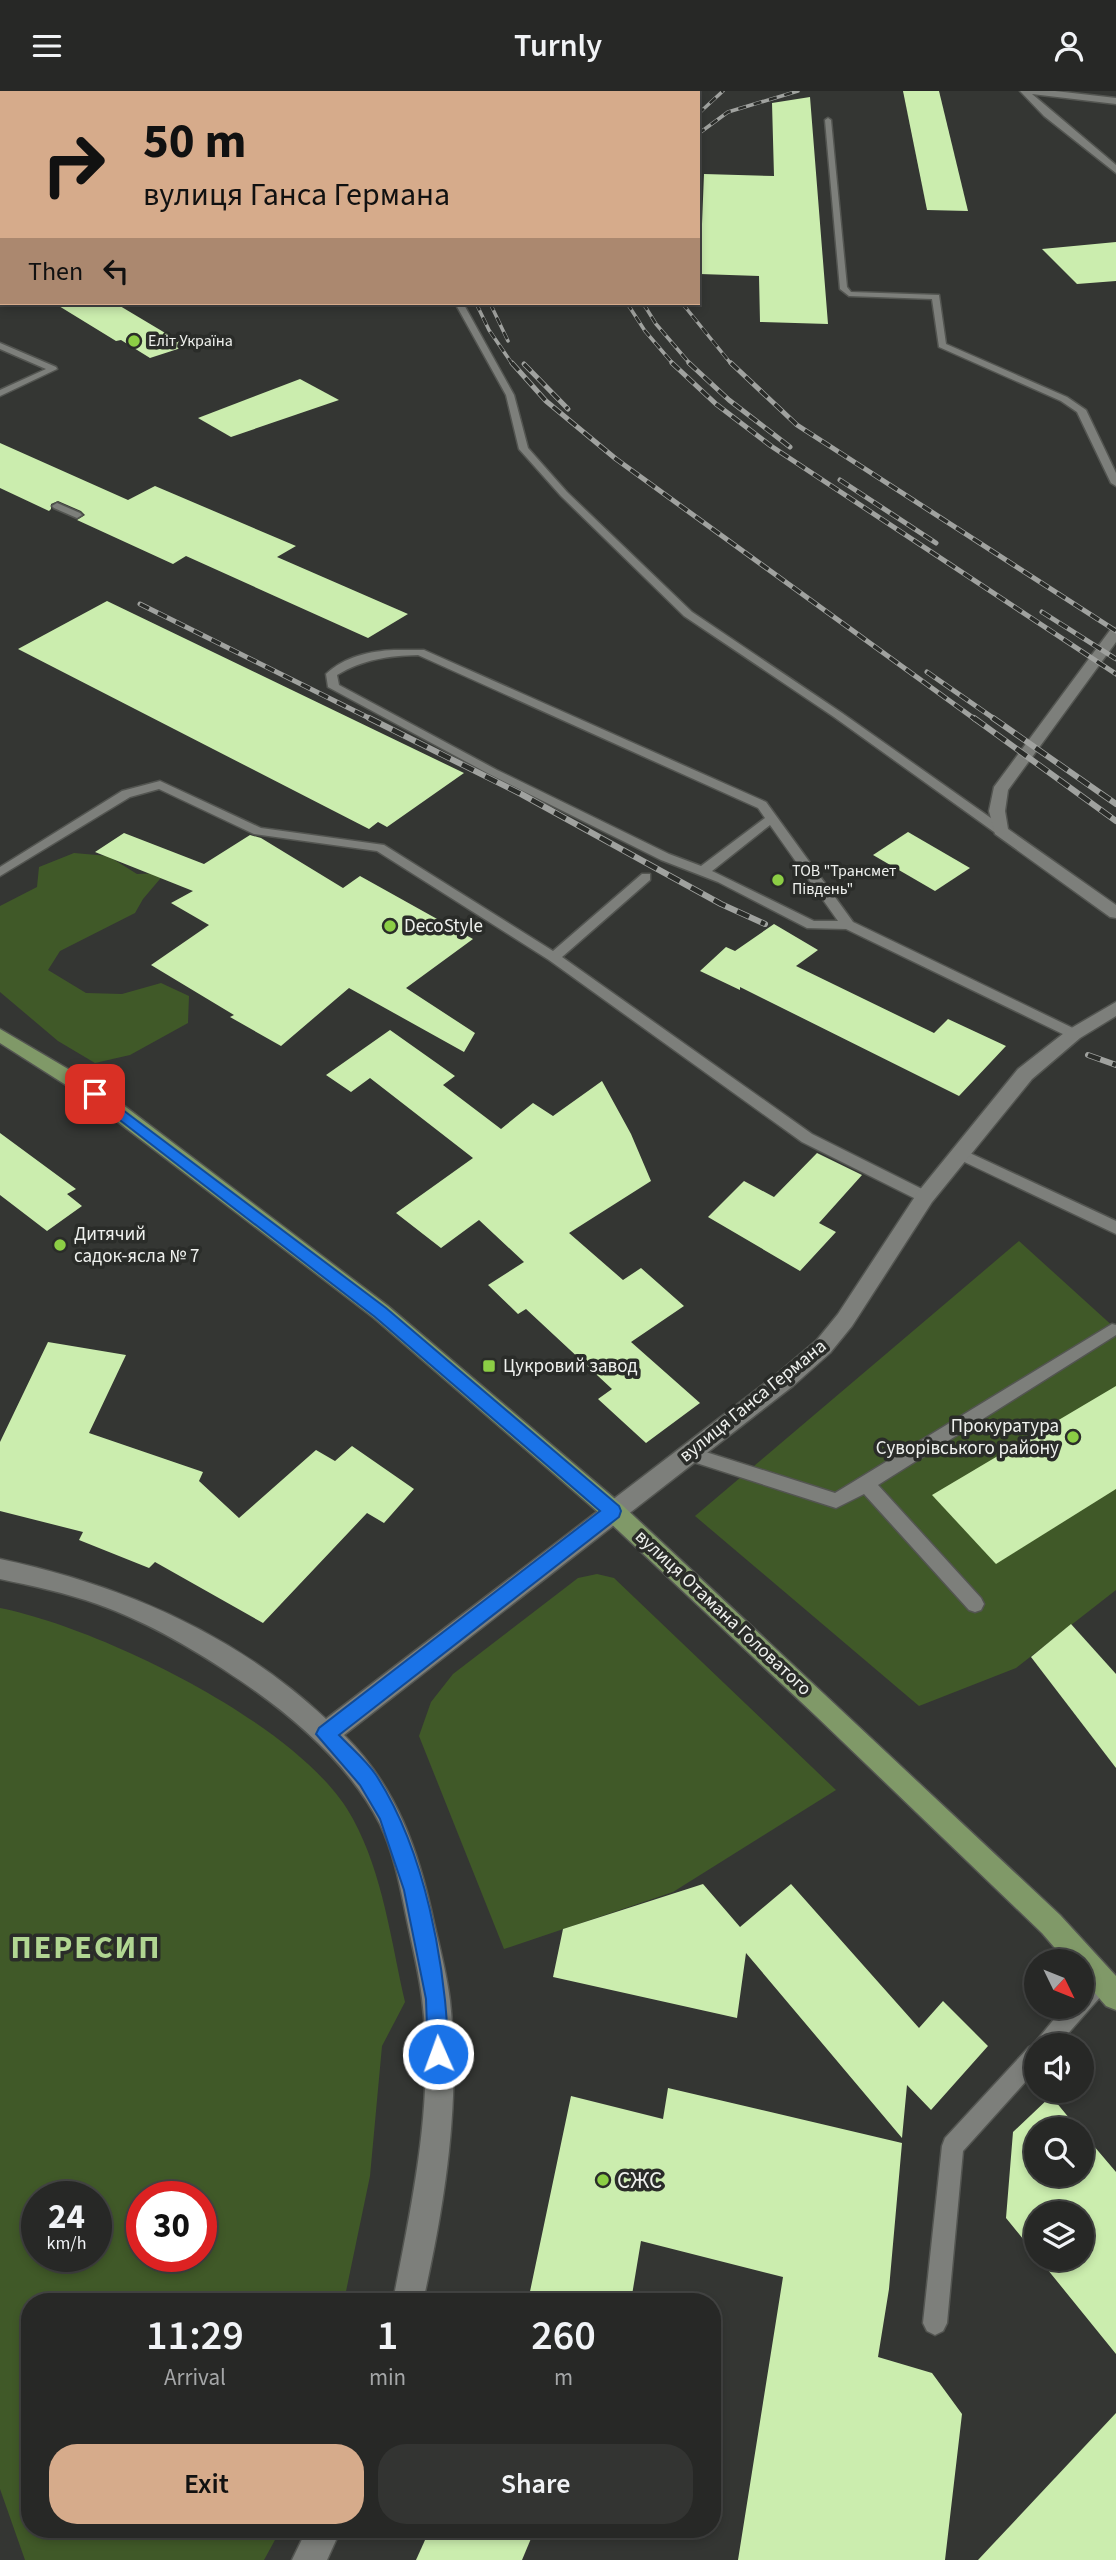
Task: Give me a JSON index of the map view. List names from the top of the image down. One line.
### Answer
{"streets":{"main road":["вулиця Отамана Головатого"],"street":["вулиця Ганса Германа"]},"crossings":[["вулиця Ганса Германа","вулиця Отамана Головатого"]],"districts":["ПЕРЕСИП"],"places":{"other":["Еліт Україна","ТОВ \"Трансмет Південь\"","DecoStyle","Дитячий садок-ясла № 7","Прокуратура Суворівського району","СЖС"],"transit":["Цукровий завод"]},"north":"bottom right","page":{"header":"Turnly","turn":["50 m","вулиця Ганса Германа"],"then":"Then","speed":"24 km/h","limit":"30","eta":["11:29","Arrival","1","min","260","m"],"buttons":["Exit","Share"]}}
